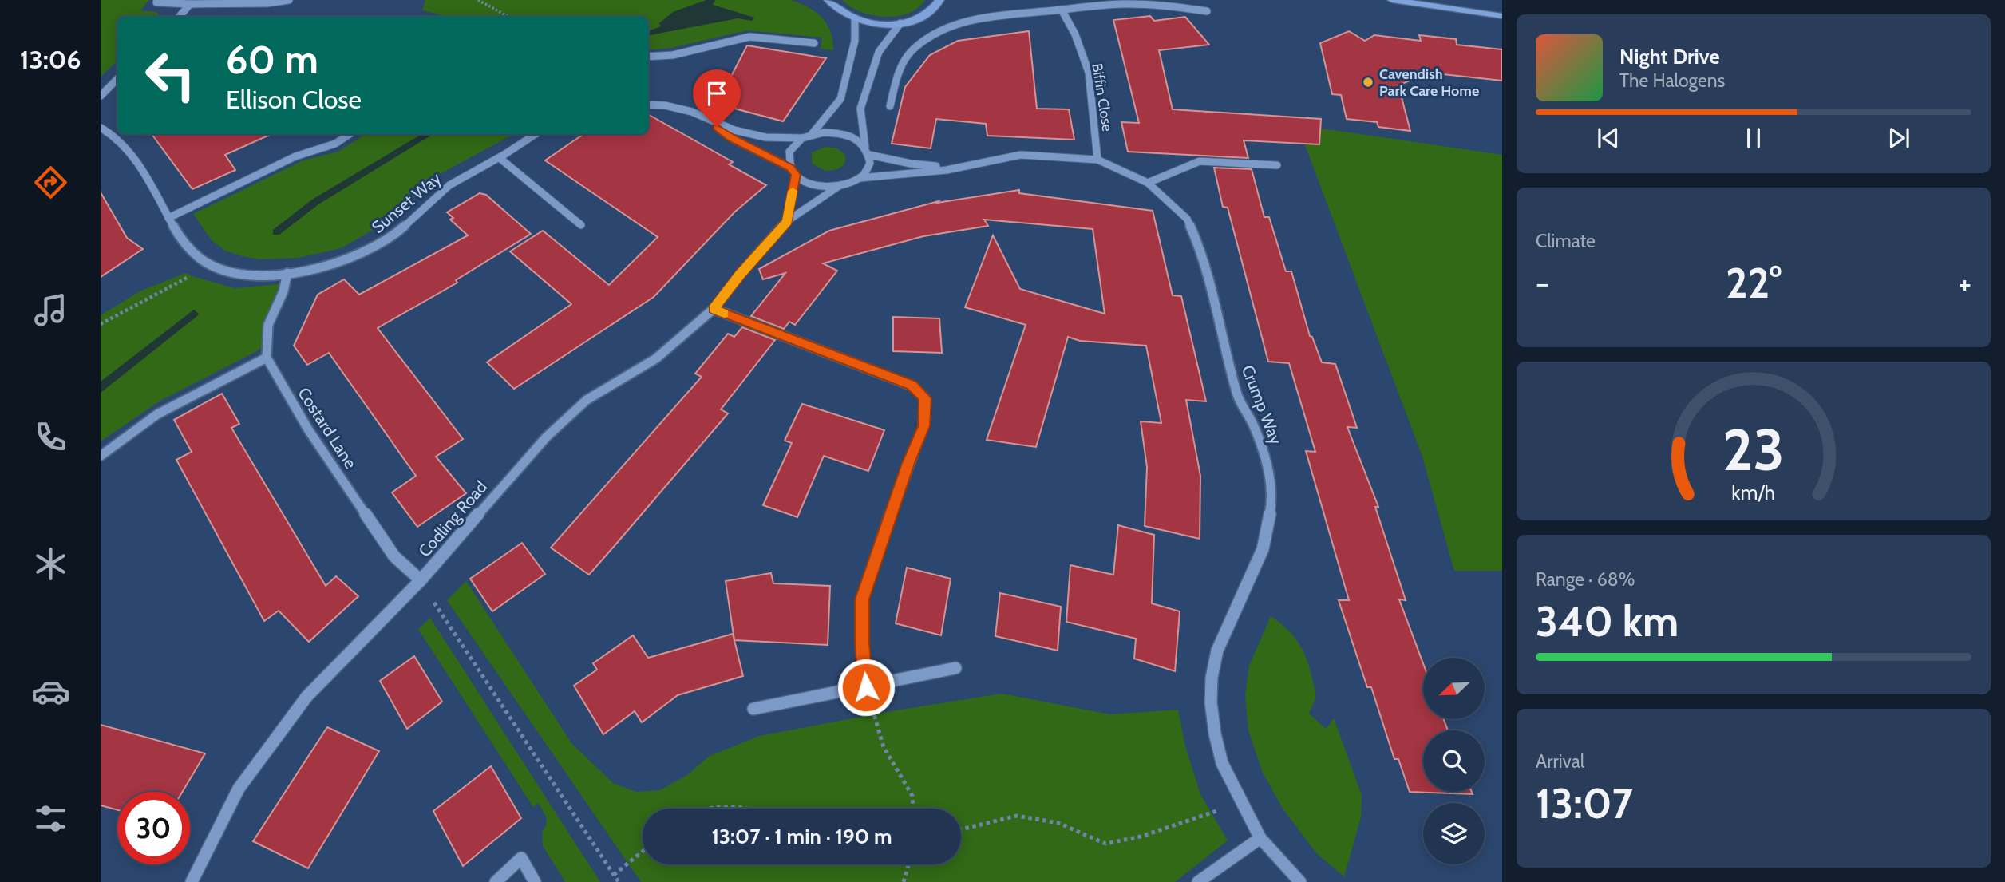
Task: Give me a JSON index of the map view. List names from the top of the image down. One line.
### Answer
{"streets":{"street":["Biffin Close","Sunset Way","Crump Way","Costard Lane","Codling Road"]},"crossings":[["Biffin Close","Crump Way"],["Crump Way","Codling Road"],["Costard Lane","Codling Road"]],"places":["Cavendish Park Care Home"],"north":"bottom left","page":{"tabs":"13:06","turn":["60 m","Ellison Close"],"song":["Night Drive","The Halogens"],"tile":["Climate",["Range · 68%","340 km"],["Arrival","13:07"]],"heat":["−","22°","+"],"limit":"30","trip":"13:07 · 1 min · 190 m","gauge":["23","km/h"]}}
